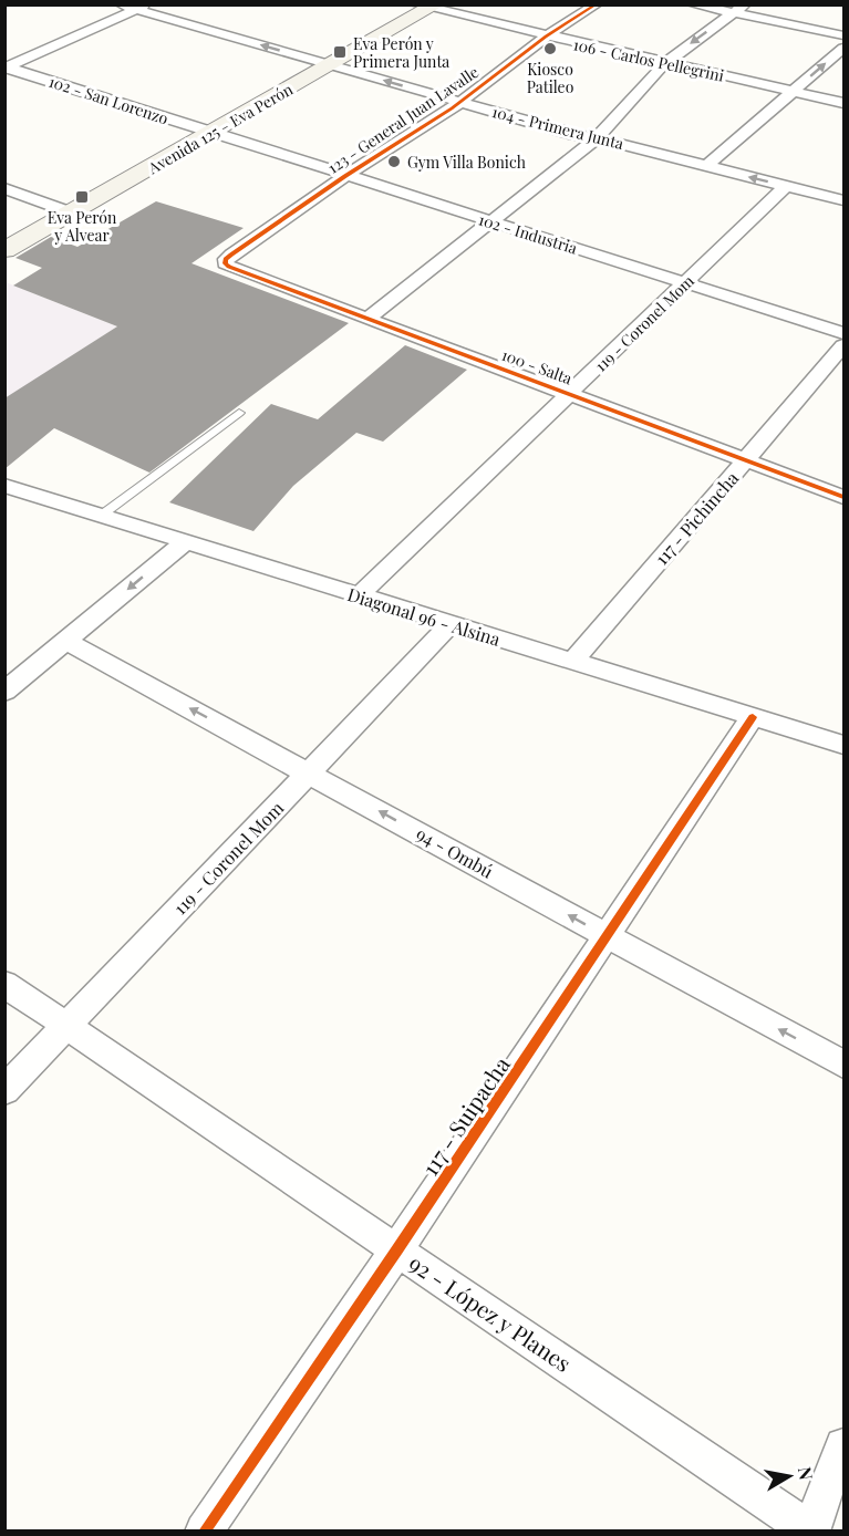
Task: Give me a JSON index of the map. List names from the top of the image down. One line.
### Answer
{"streets":{"main road":["Avenida 125 - Eva Perón"],"street":["106 - Carlos Pellegrini","102 - San Lorenzo","123 - General Juan Lavalle","104 - Primera Junta","102 - Industria","119 - Coronel Mom","100 - Salta","117 - Pichincha","Diagonal 96 - Alsina","94 - Ombú","117 - Suipacha","92 - López y Planes"]},"crossings":[["106 - Carlos Pellegrini","123 - General Juan Lavalle"],["106 - Carlos Pellegrini","Avenida 125 - Eva Perón"],["102 - San Lorenzo","Avenida 125 - Eva Perón"],["102 - San Lorenzo","102 - Industria"],["123 - General Juan Lavalle","104 - Primera Junta"],["123 - General Juan Lavalle","102 - Industria"],["123 - General Juan Lavalle","100 - Salta"],["104 - Primera Junta","Avenida 125 - Eva Perón"],["104 - Primera Junta","119 - Coronel Mom"],["Avenida 125 - Eva Perón","102 - Industria"],["102 - Industria","119 - Coronel Mom"],["119 - Coronel Mom","100 - Salta"],["119 - Coronel Mom","Diagonal 96 - Alsina"],["119 - Coronel Mom","94 - Ombú"],["119 - Coronel Mom","92 - López y Planes"],["100 - Salta","117 - Pichincha"],["117 - Pichincha","Diagonal 96 - Alsina"],["Diagonal 96 - Alsina","117 - Suipacha"],["94 - Ombú","117 - Suipacha"],["117 - Suipacha","92 - López y Planes"]],"one_way":["104 - Primera Junta","94 - Ombú"],"places":{"other":["Kiosco Patileo","Gym Villa Bonich"],"transit":["Eva Perón y Primera Junta","Eva Perón y Alvear"]},"north":"right"}
